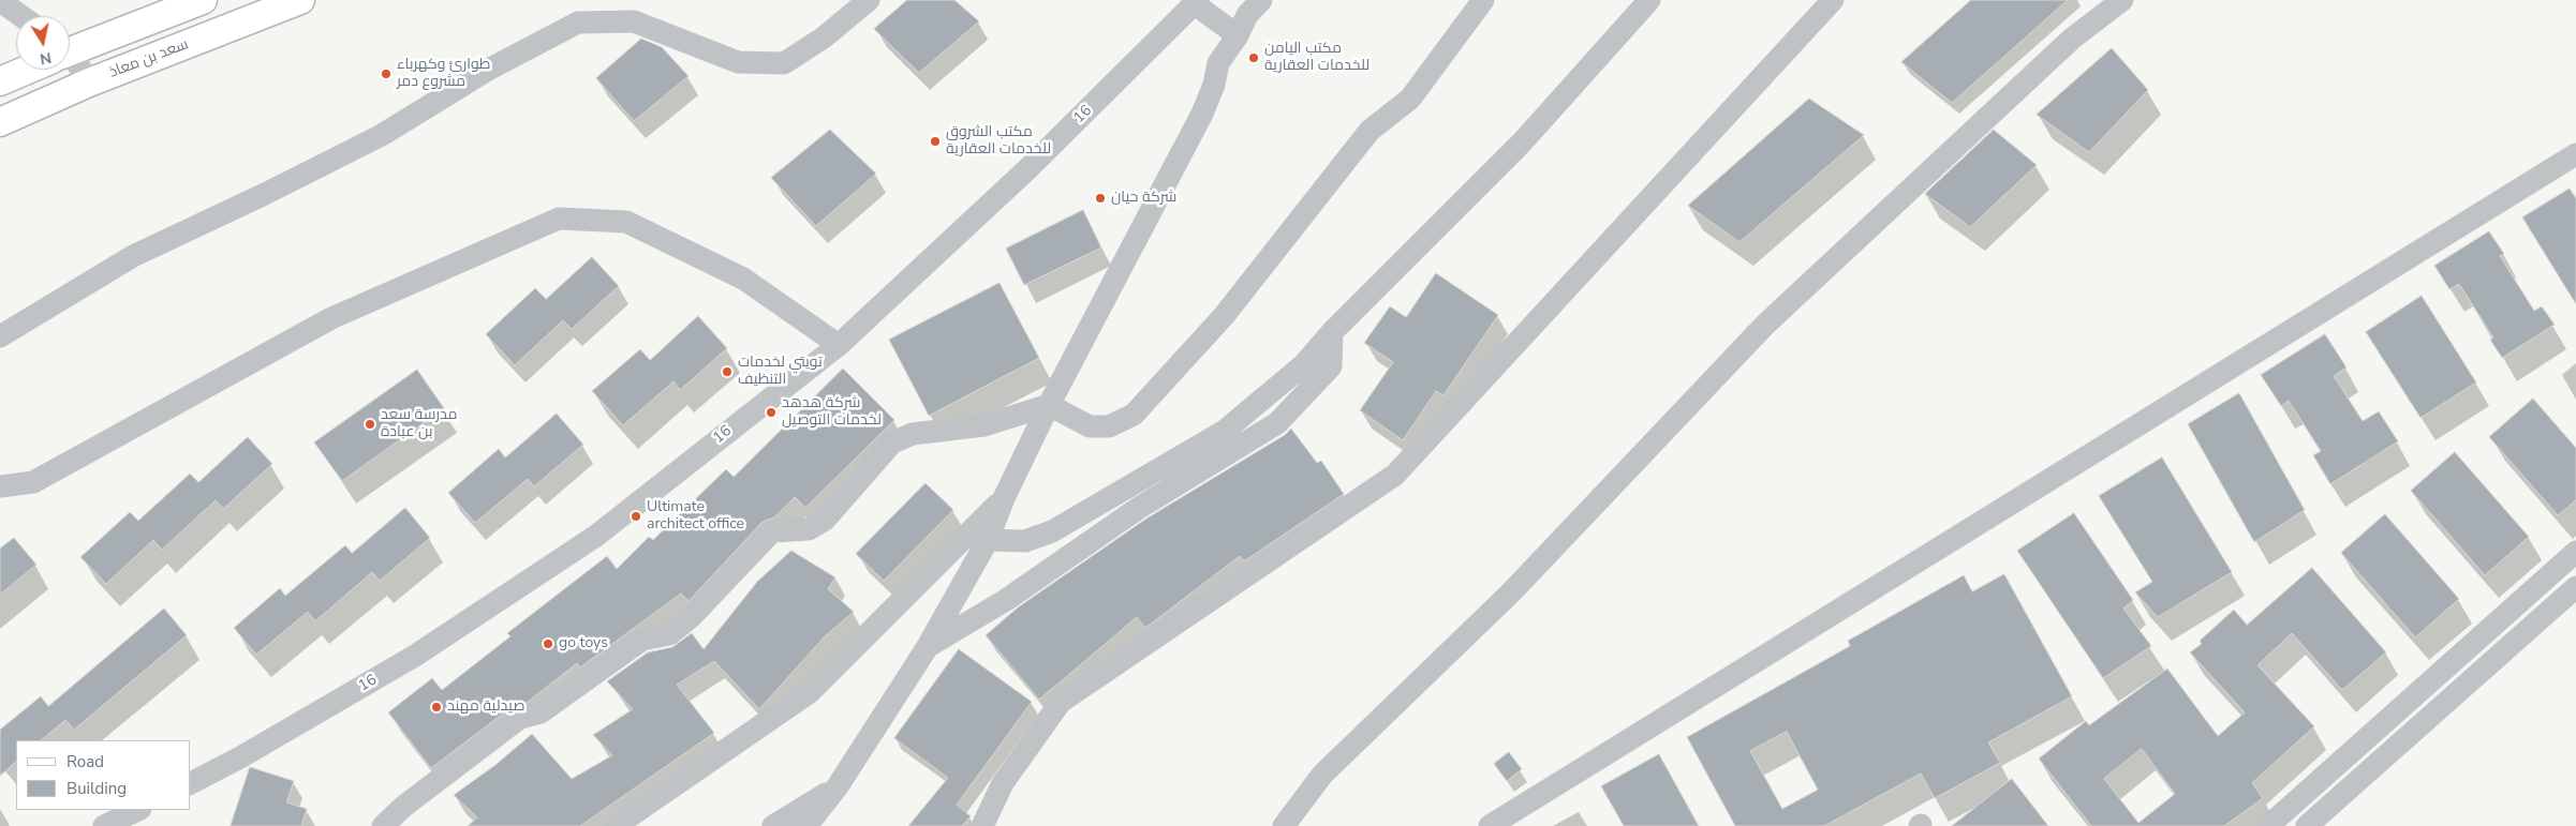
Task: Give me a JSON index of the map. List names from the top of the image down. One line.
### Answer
{"streets":{"main road":["سعد بن معاذ"],"street":["16"]},"places":["مكتب اليامن للخدمات العقارية","طوارئ وكهرباء مشروع دمر","مكتب الشروق للخدمات العقارية","شركة حيان","تويتي لخدمات التنظيف","شركة هدهد لخدمات التوصيل","مدرسة سعد بن عبادة","Ultimate architect office","go toys","صيدلية مهند"],"legend":["Road","Building"],"north":"bottom"}
